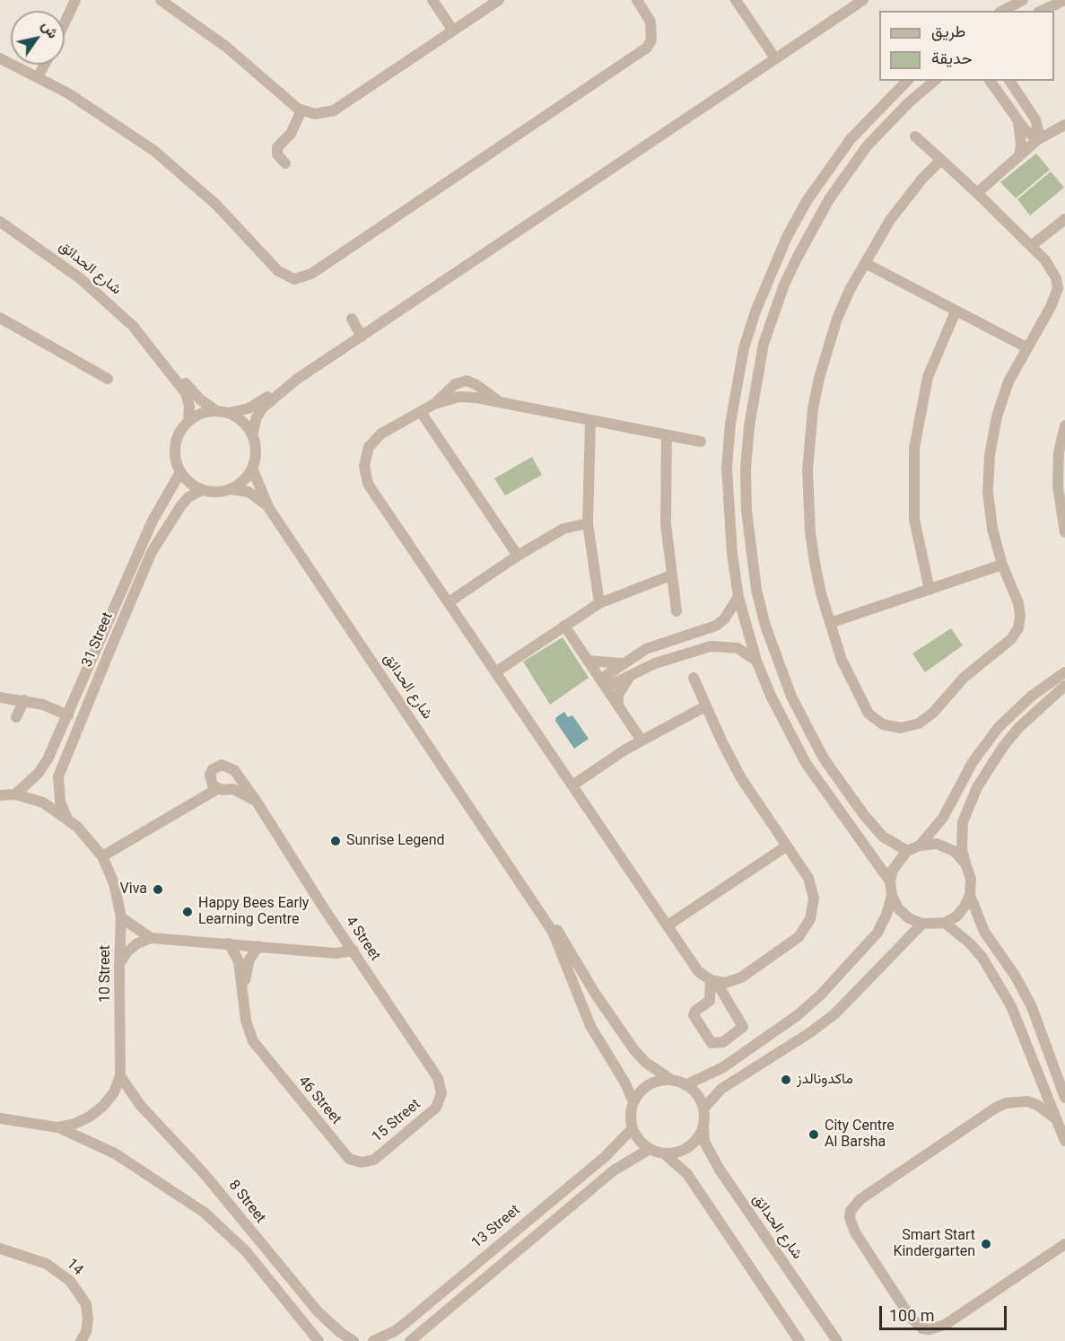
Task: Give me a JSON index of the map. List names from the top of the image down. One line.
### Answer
{"streets":{"street":["شارع الحدائق","31 Street","4 Street","10 Street","46 Street","15 Street","8 Street","13 Street","14"]},"crossings":[["شارع الحدائق","13 Street"],["31 Street","10 Street"],["4 Street","15 Street"],["10 Street","8 Street"],["46 Street","15 Street"]],"places":["Sunrise Legend","Viva","Happy Bees Early Learning Centre","ماكدونالدز","City Centre Al Barsha","Smart Start Kindergarten"],"legend":["طريق","حديقة"],"scale_bar":"100 m","north":"top right"}
